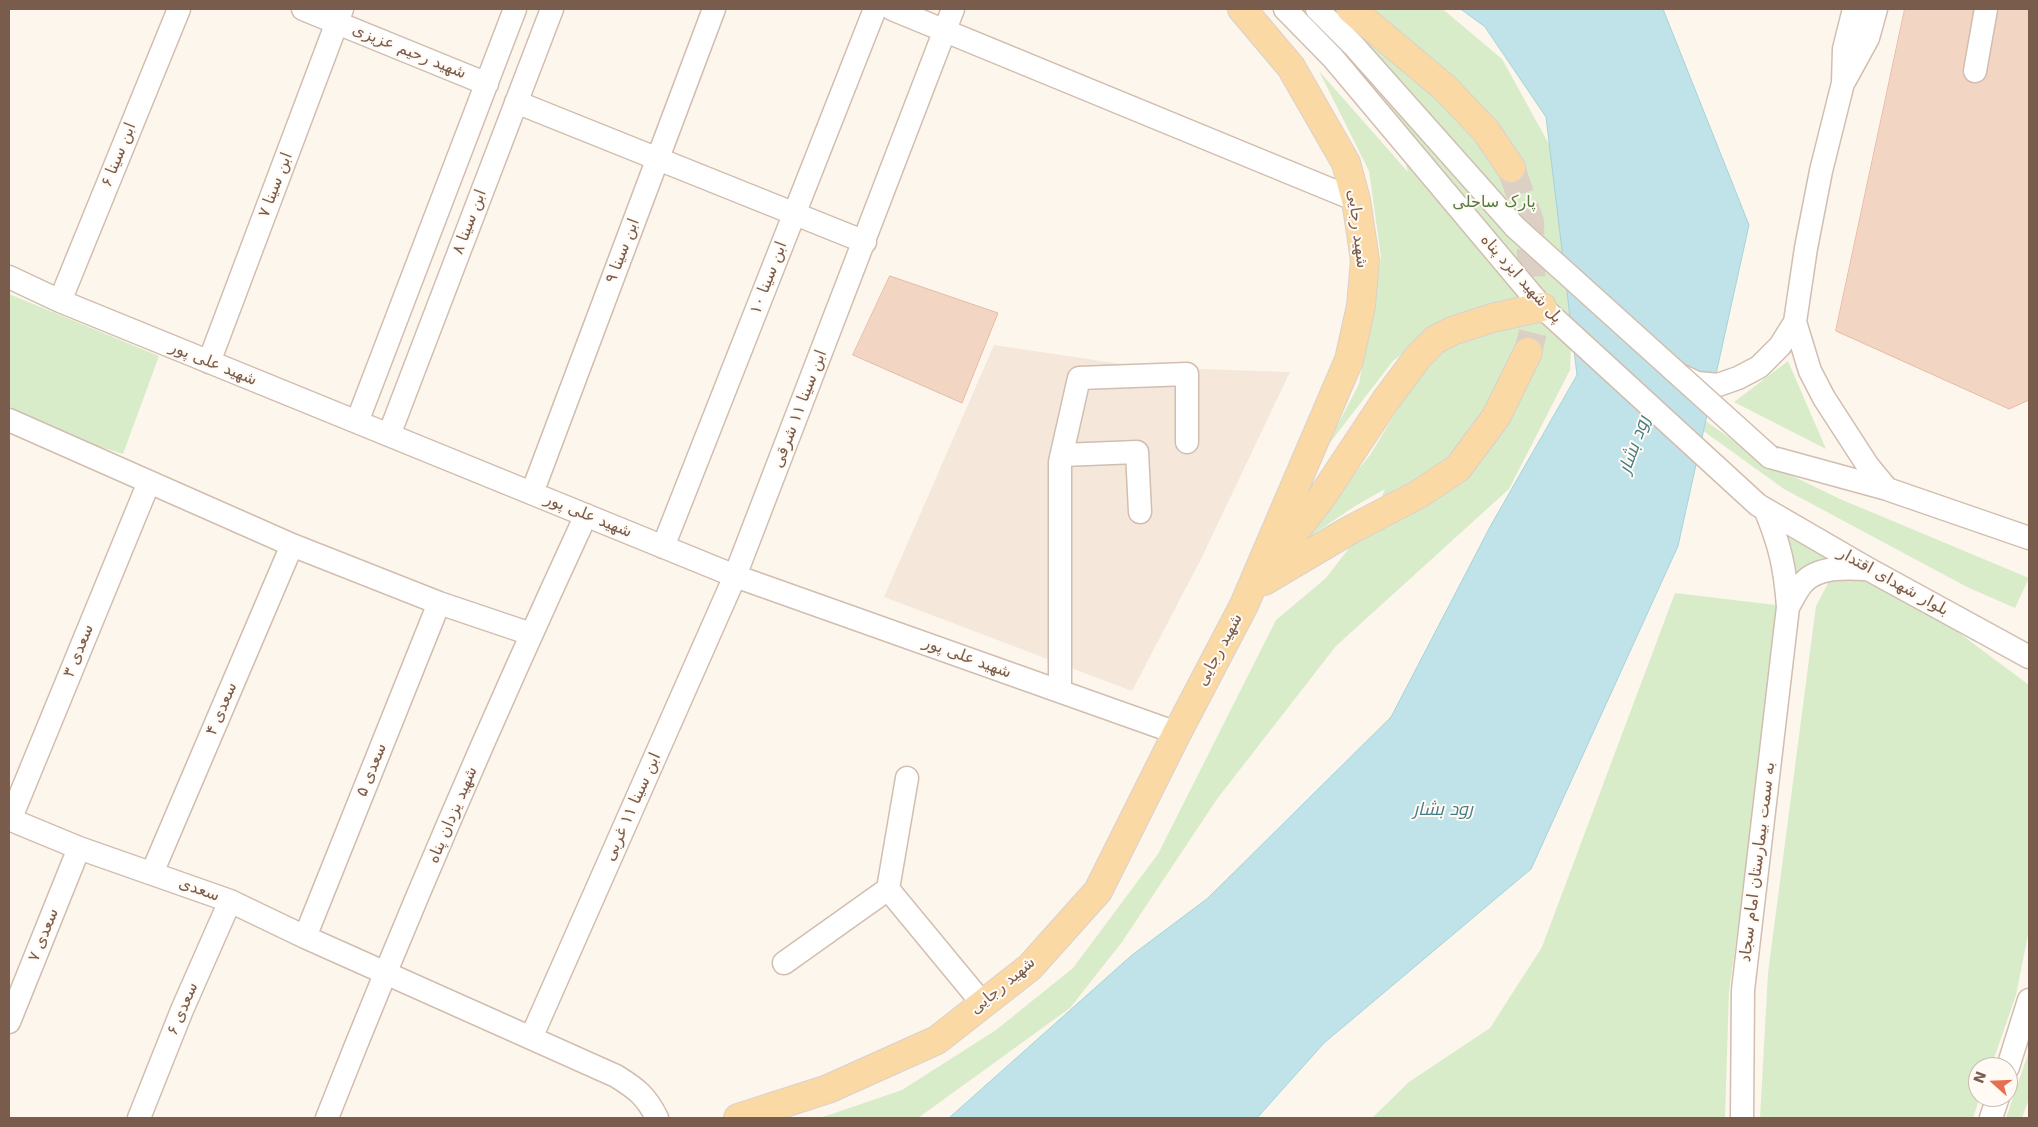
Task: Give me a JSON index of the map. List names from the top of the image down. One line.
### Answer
{"streets":{"main road":["شهید رجایی"],"street":["شهید رحیم عزیزی","ابن سینا ۶","ابن سینا ۷","ابن سینا ۸","ابن سینا ۹","ابن سینا ۱۰","پل شهید ایزد پناه","شهید علی پور","ابن سینا ۱۱ شرقی","بلوار شهدای اقتدار","سعدی ۳","سعدی ۴","سعدی ۵","ابن سینا ۱۱ غربی","شهید یزدان پناه","به سمت بیمارستان امام سجاد","سعدی","سعدی ۷","سعدی ۶"]},"crossings":[["شهید رحیم عزیزی","ابن سینا ۷"],["شهید رحیم عزیزی","ابن سینا ۸"],["ابن سینا ۶","شهید علی پور"],["ابن سینا ۷","شهید علی پور"],["ابن سینا ۸","شهید علی پور"],["شهید رجایی","شهید علی پور"],["ابن سینا ۹","شهید علی پور"],["ابن سینا ۱۰","شهید علی پور"],["پل شهید ایزد پناه","بلوار شهدای اقتدار"],["شهید علی پور","ابن سینا ۱۱ شرقی"],["شهید علی پور","ابن سینا ۱۱ غربی"],["شهید علی پور","شهید یزدان پناه"],["ابن سینا ۱۱ شرقی","ابن سینا ۱۱ غربی"],["سعدی ۳","سعدی"],["سعدی ۴","سعدی"],["سعدی ۵","سعدی"],["ابن سینا ۱۱ غربی","سعدی"],["شهید یزدان پناه","سعدی"],["سعدی","سعدی ۷"],["سعدی","سعدی ۶"]],"water":["رود بشار"],"parks":["پارک ساحلی"],"north":"left"}
